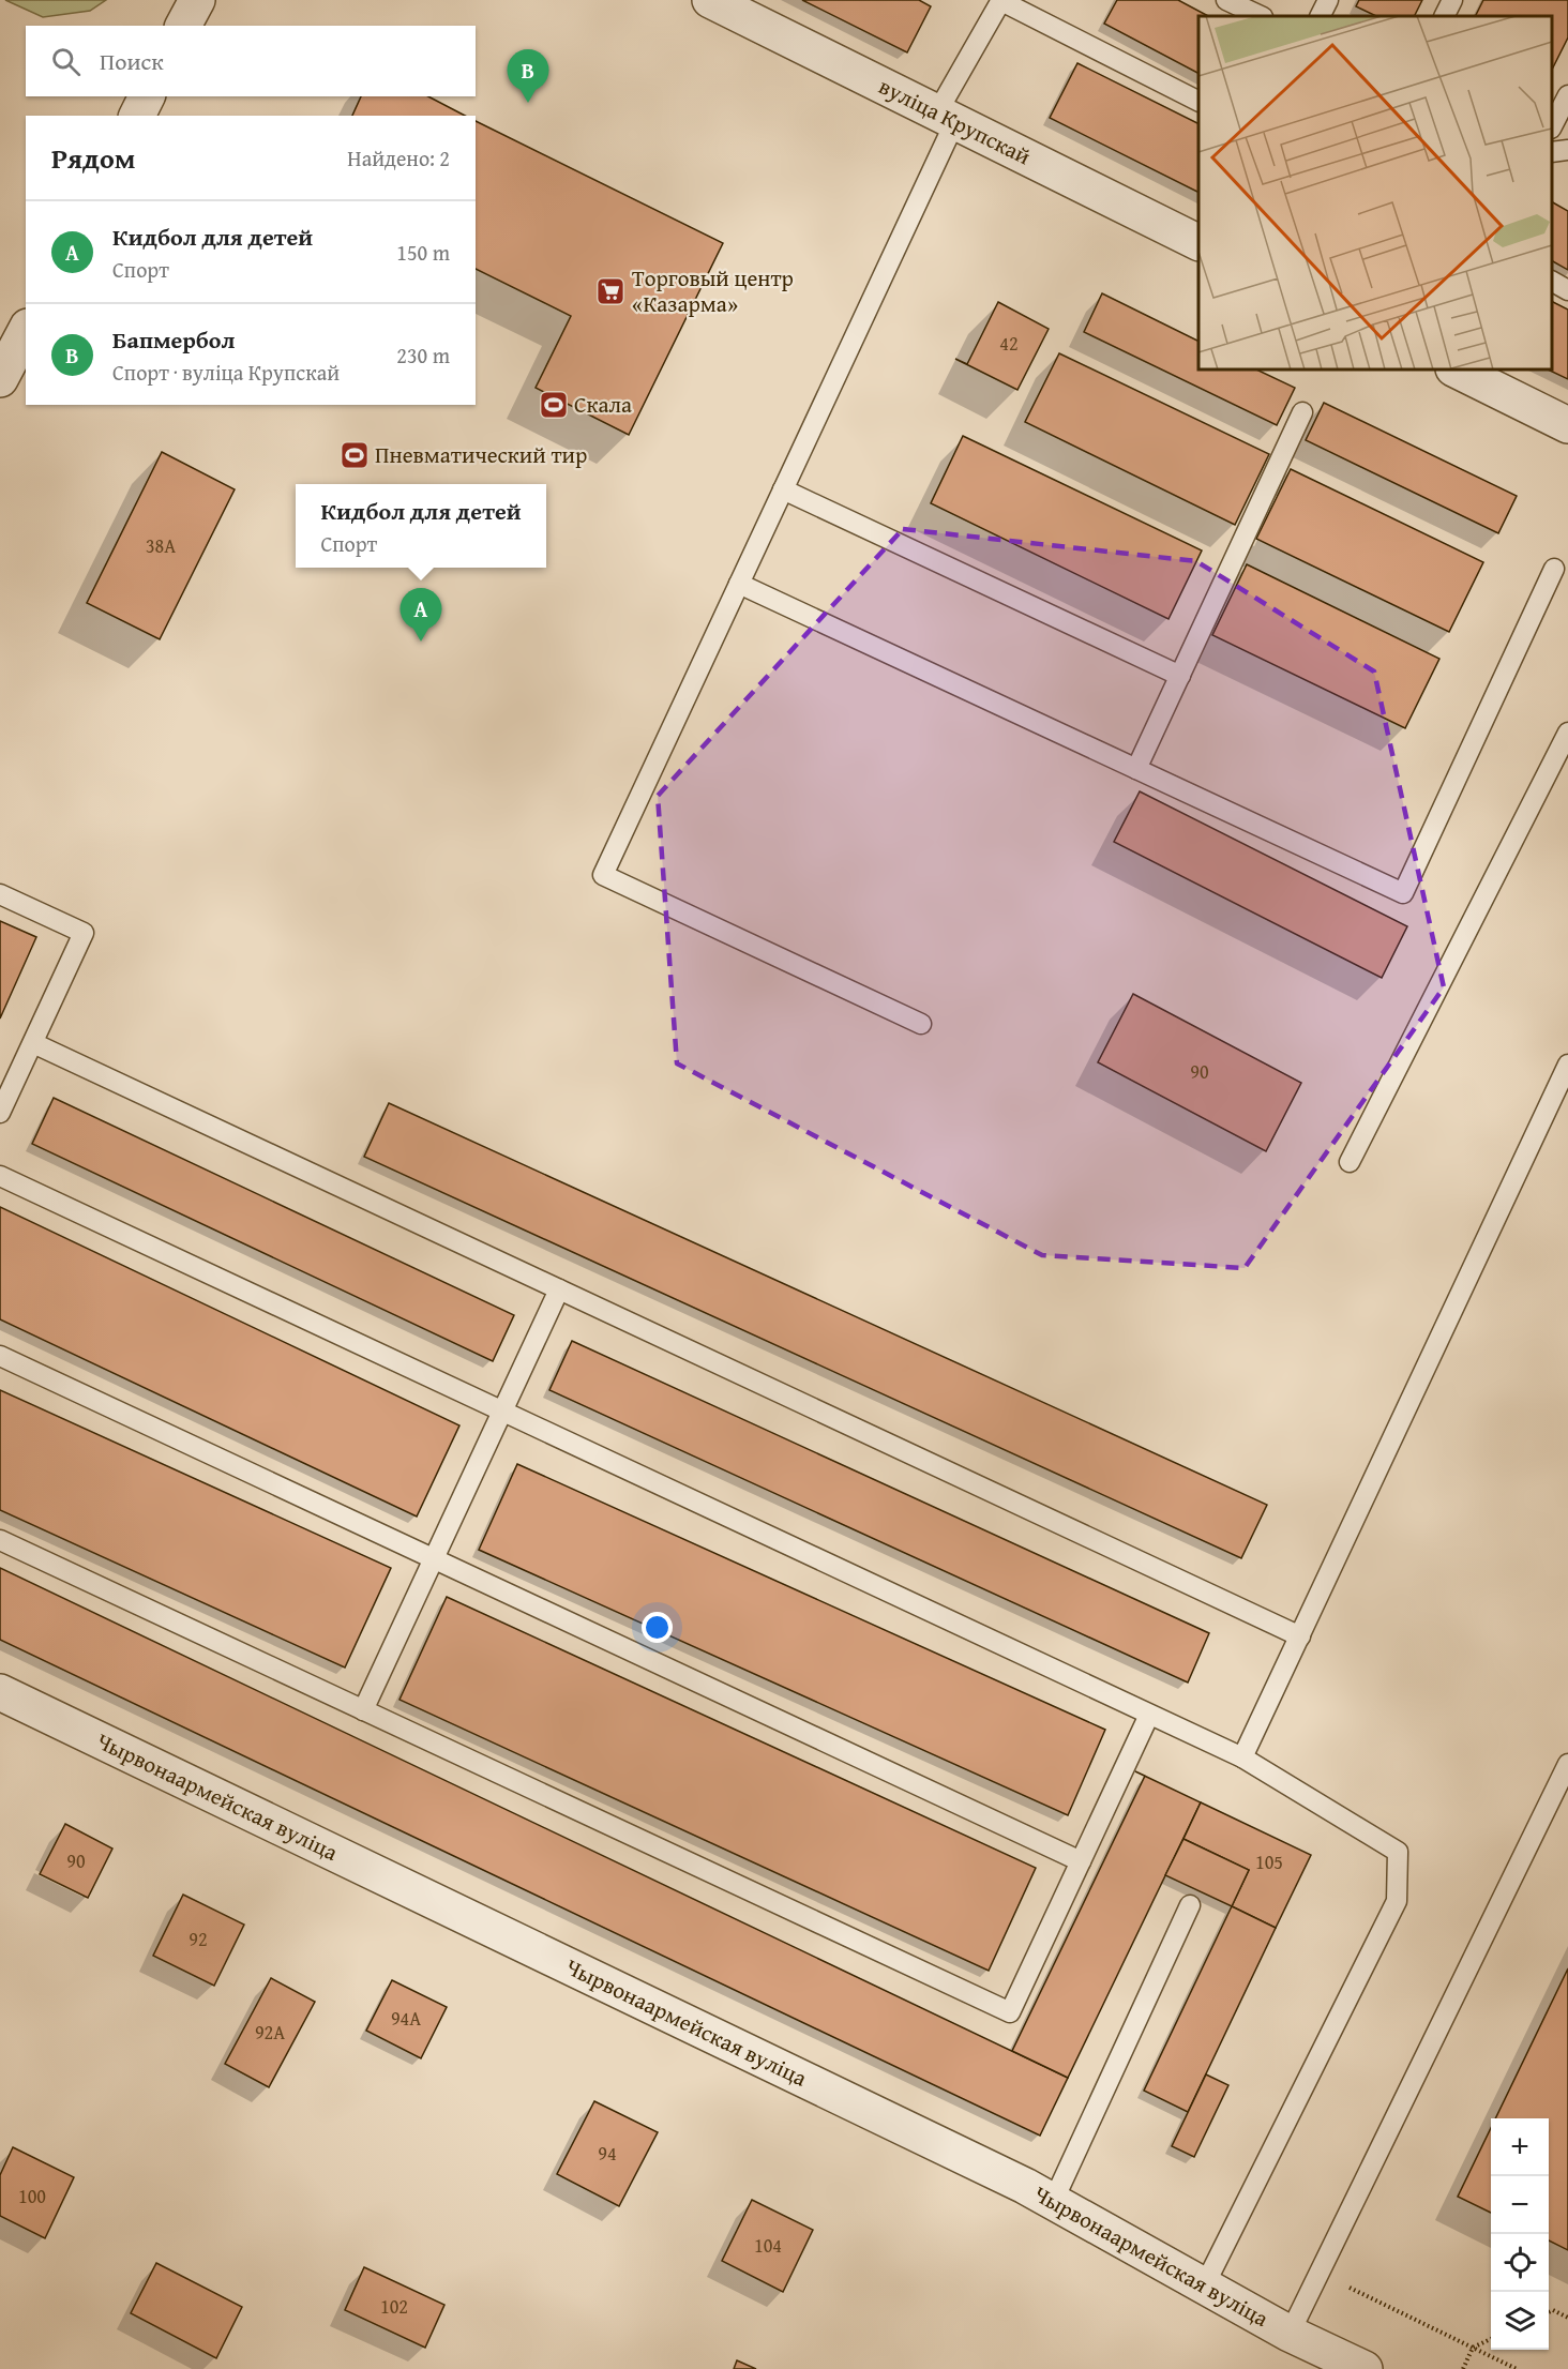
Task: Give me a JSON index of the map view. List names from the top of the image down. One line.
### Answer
{"streets":{"street":["вуліца Крупскай","Чырвонаармейская вуліца"]},"places":{"supermarket":["Торговый центр «Казарма»"],"sports":["Скала","Пневматический тир"]},"house_numbers":["42","38А","90","90","105","92","94А","92А","94","100","104","102"],"page":{"search":"Поиск","pins":["B","A"],"heading":["Рядом","Найдено: 2"],"list":[{"mark":"A","name":"Кидбол для детей","note":"Спорт","value":"150 m"},{"mark":"B","name":"Бапмербол","note":"Спорт · вуліца Крупскай","value":"230 m"}],"popup":["Кидбол для детей","Спорт"],"map_buttons":["+","−"]}}
